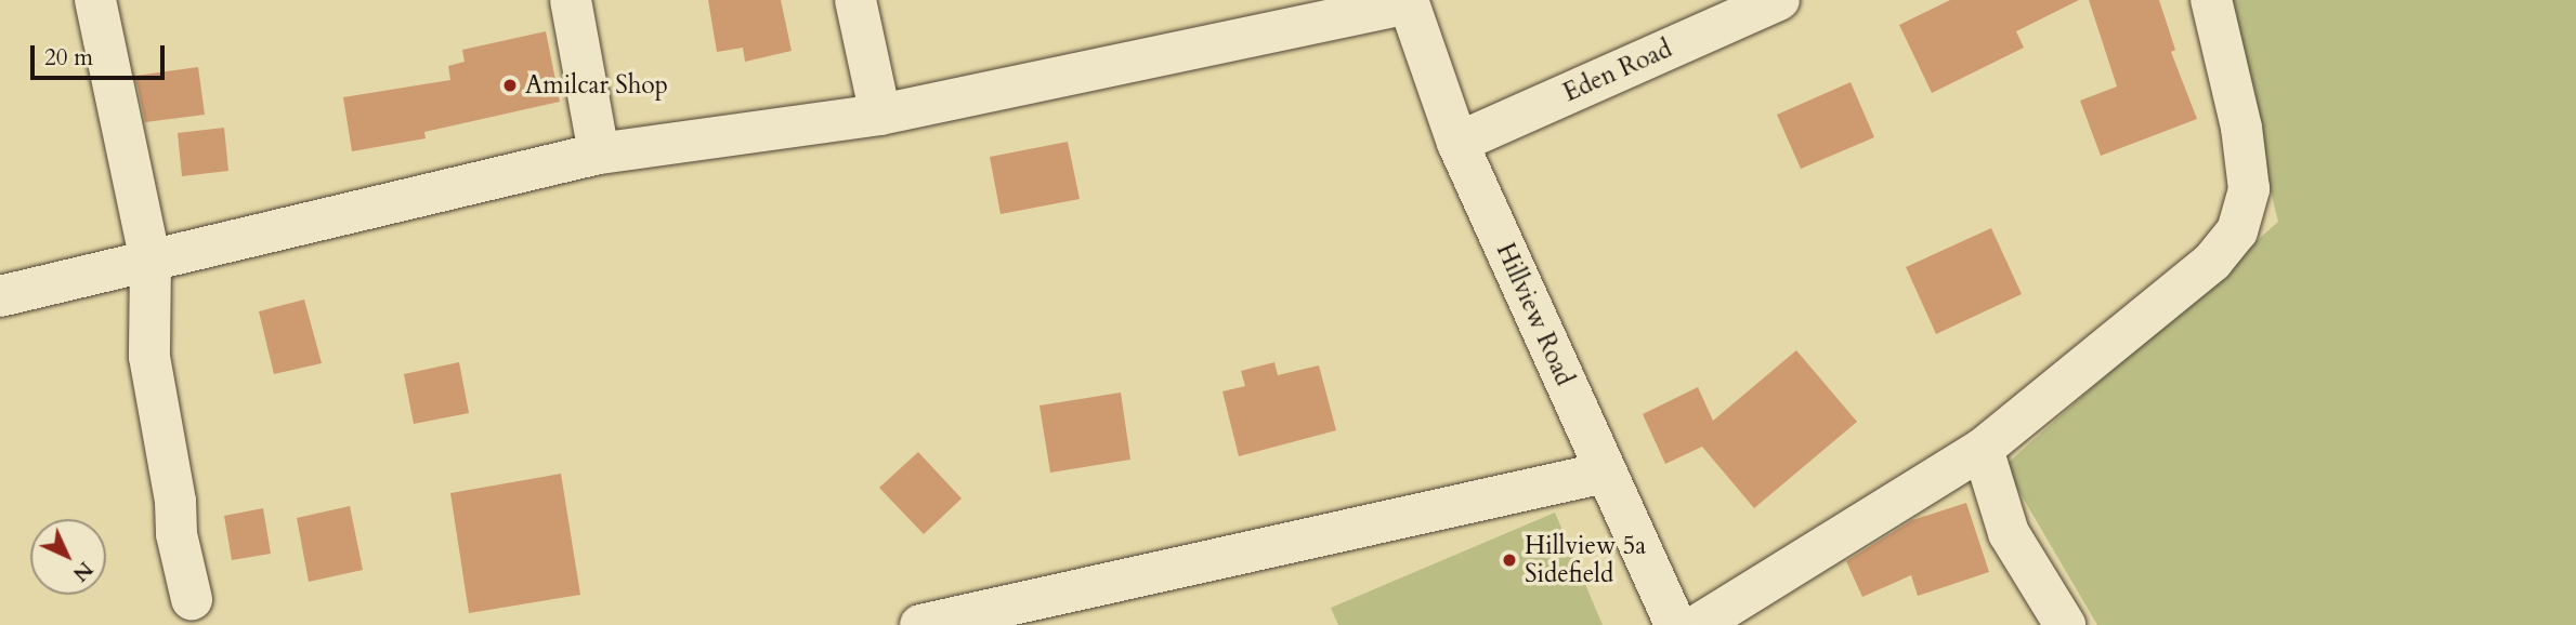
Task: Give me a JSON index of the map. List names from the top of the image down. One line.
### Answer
{"streets":{"street":["Eden Road","Hillview Road"]},"crossings":[["Eden Road","Hillview Road"]],"places":["Amilcar Shop","Hillview 5a Sidefield"],"scale_bar":"20 m","north":"bottom right"}
